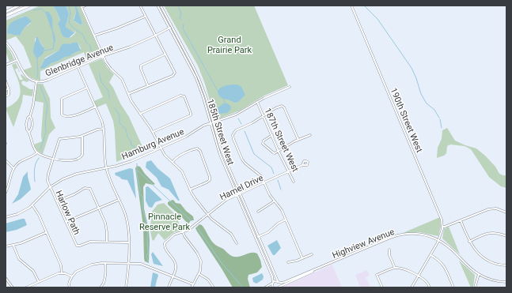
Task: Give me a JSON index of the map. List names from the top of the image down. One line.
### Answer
{"streets":{"street":["Glenbridge Avenue","190th Street West","185th Street West","187th Street West","Hamburg Avenue","Hamel Drive","Harlow Path","Highview Avenue"]},"crossings":[["Glenbridge Avenue","185th Street West"],["190th Street West","Highview Avenue"],["185th Street West","Hamburg Avenue"],["185th Street West","Hamel Drive"],["185th Street West","Highview Avenue"],["187th Street West","Hamburg Avenue"],["187th Street West","Hamel Drive"],["Hamburg Avenue","Harlow Path"]],"parks":["Grand Prairie Park","Pinnacle Reserve Park"]}
